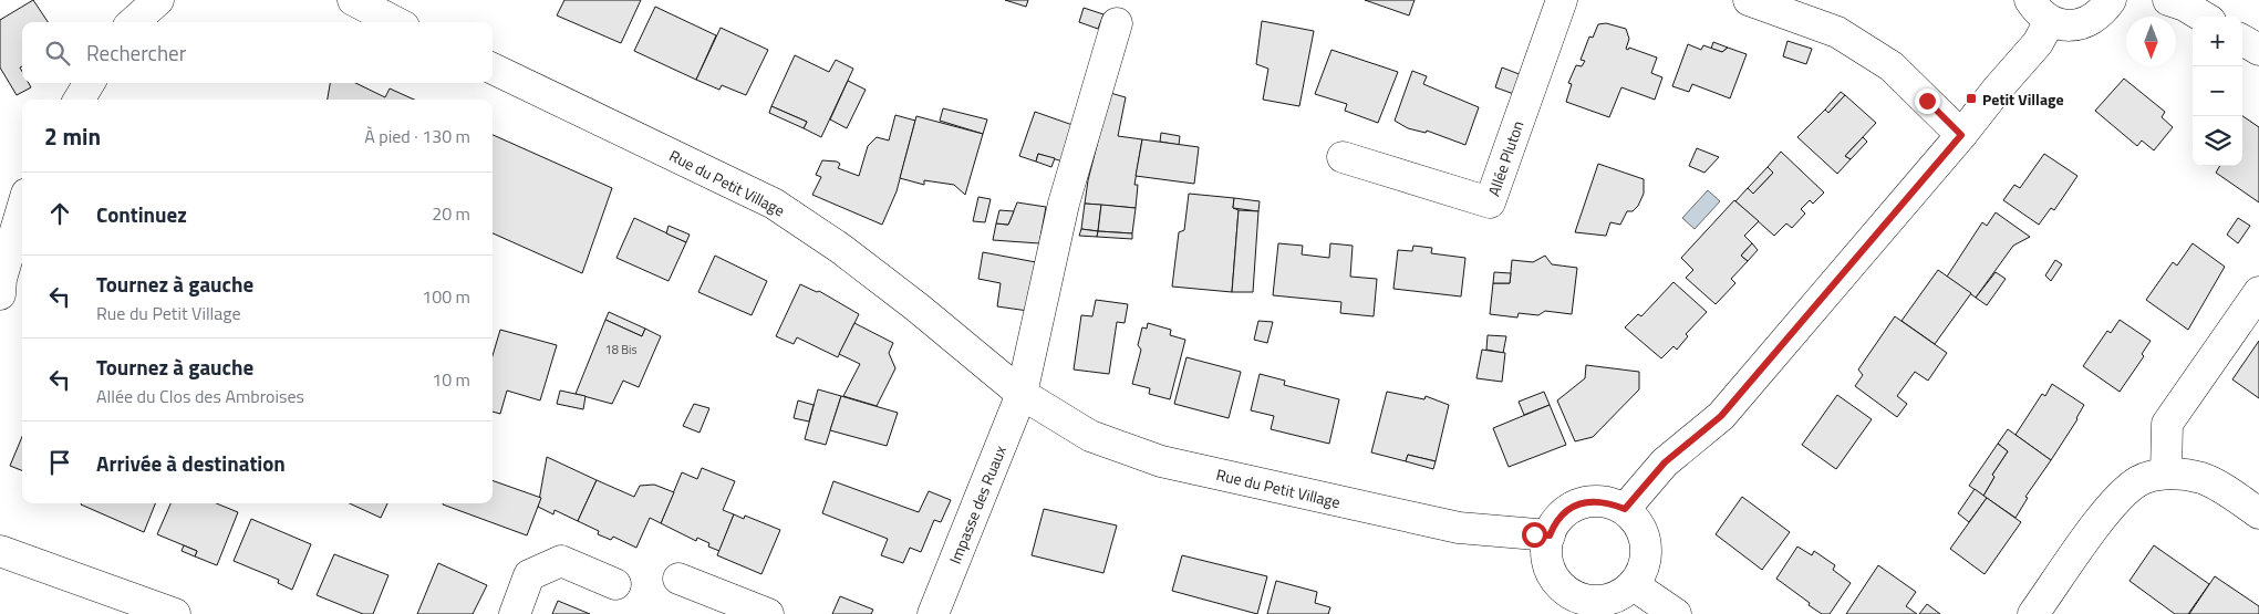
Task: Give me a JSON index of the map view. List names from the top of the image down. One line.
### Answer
{"streets":{"street":["Allée Pluton","Rue du Petit Village","Impasse des Ruaux"]},"crossings":[["Rue du Petit Village","Impasse des Ruaux"]],"places":{"transit":["Petit Village"]},"house_numbers":["18 Bis"],"north":"bottom","page":{"map_buttons":["+","−"],"search":"Rechercher","heading":["2 min","À pied · 130 m"],"list":[["Continuez","20 m"],["Tournez à gauche","Rue du Petit Village","100 m"],["Tournez à gauche","Allée du Clos des Ambroises","10 m"],"Arrivée à destination"]}}
